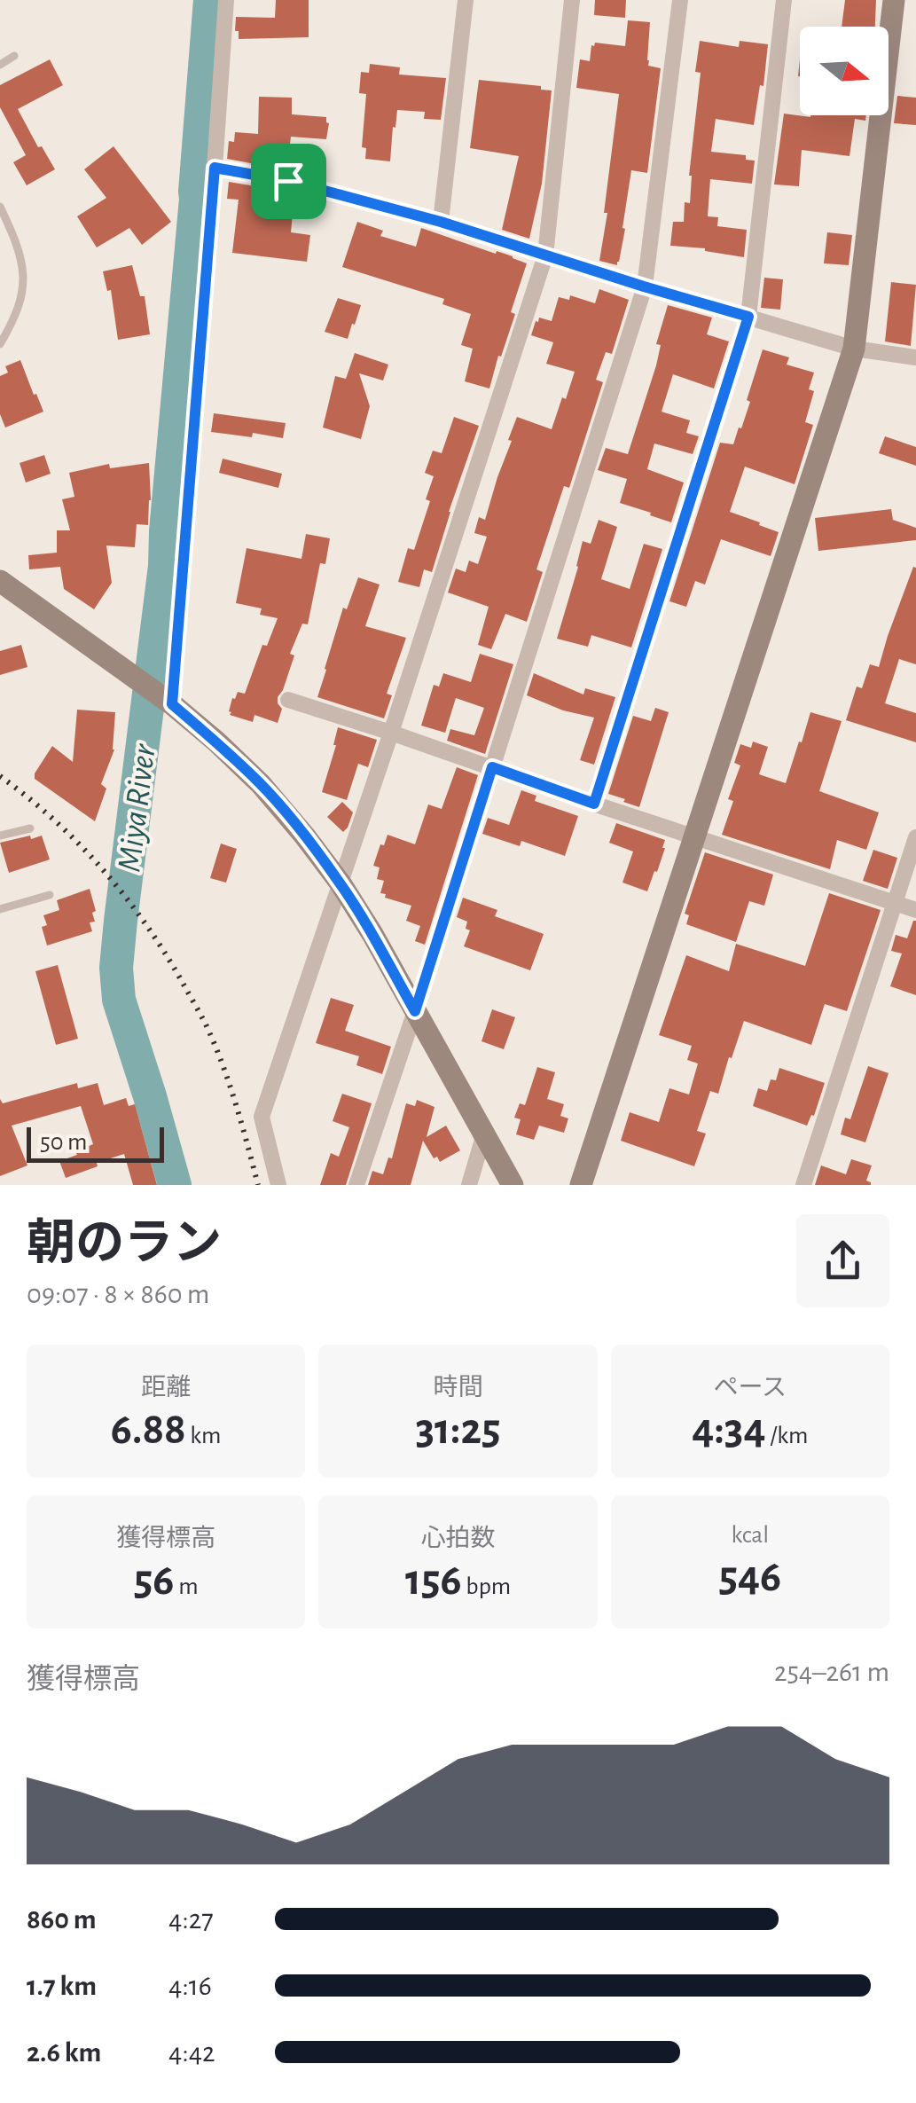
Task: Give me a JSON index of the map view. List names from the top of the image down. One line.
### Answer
{"water":["Miya River"],"scale_bar":"50 m","north":"right","page":{"scale":"50 m","heading":["朝のラン","09:07 · 8 × 860 m"],"stats":[["距離","6.88 km"],["時間","31:25"],["ペース","4:34 /km"],["獲得標高","56 m"],["心拍数","156 bpm"],["kcal","546"]],"chart":["獲得標高","254–261 m"],"list":[{"name":"860 m","note":"4:27"},{"name":"1.7 km","note":"4:16"},{"name":"2.6 km","note":"4:42"}]}}
